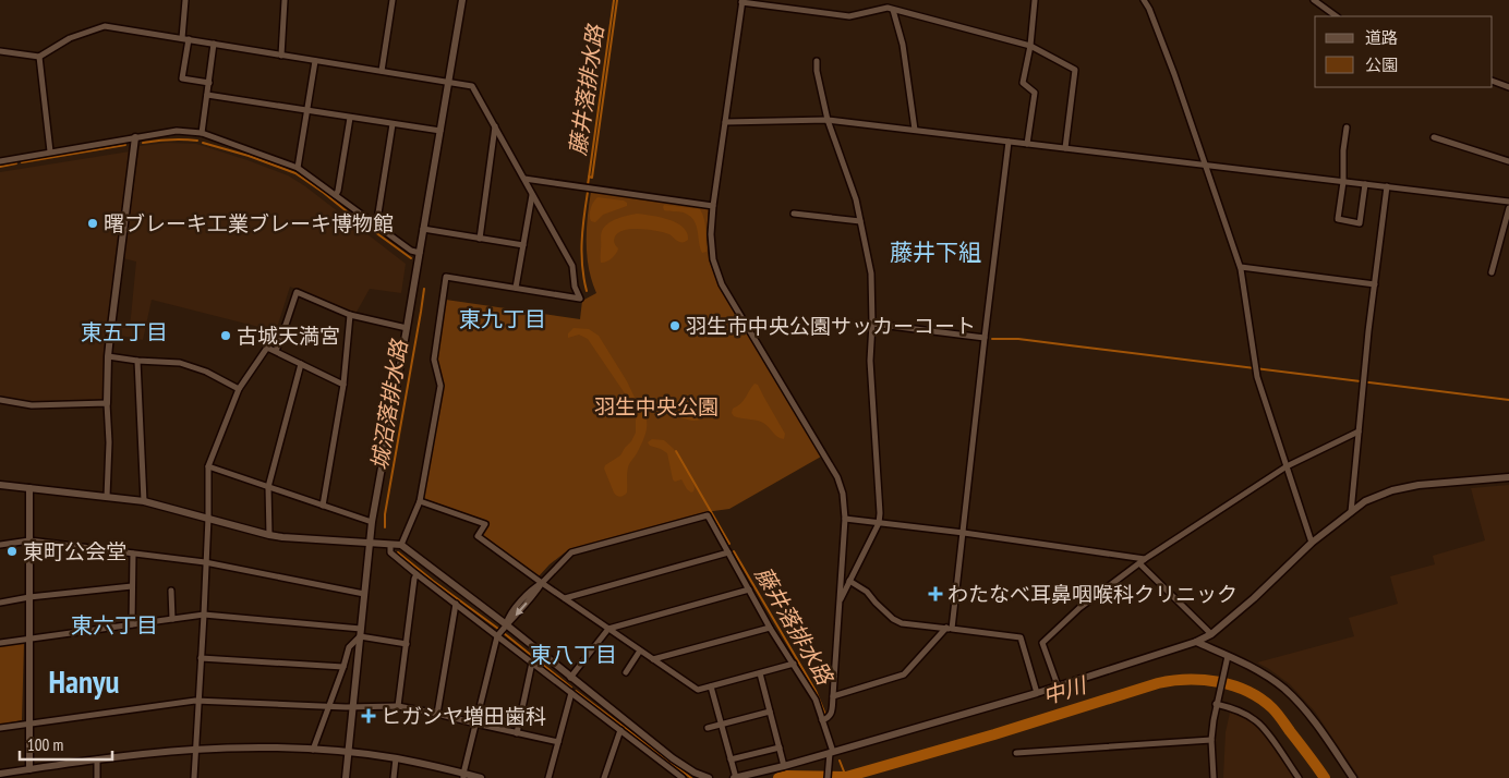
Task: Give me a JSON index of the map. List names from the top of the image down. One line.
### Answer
{"districts":["藤井下組","東九丁目","東五丁目","東六丁目","東八丁目","Hanyu"],"water":["藤井落排水路","城沼落排水路","中川"],"parks":["羽生中央公園"],"places":{"other":["曙ブレーキ工業ブレーキ博物館","羽生市中央公園サッカーコート","古城天満宮","東町公会堂"],"health":["わたなべ耳鼻咽喉科クリニック","ヒガシヤ増田歯科"]},"legend":["道路","公園"],"scale_bar":"100 m"}
